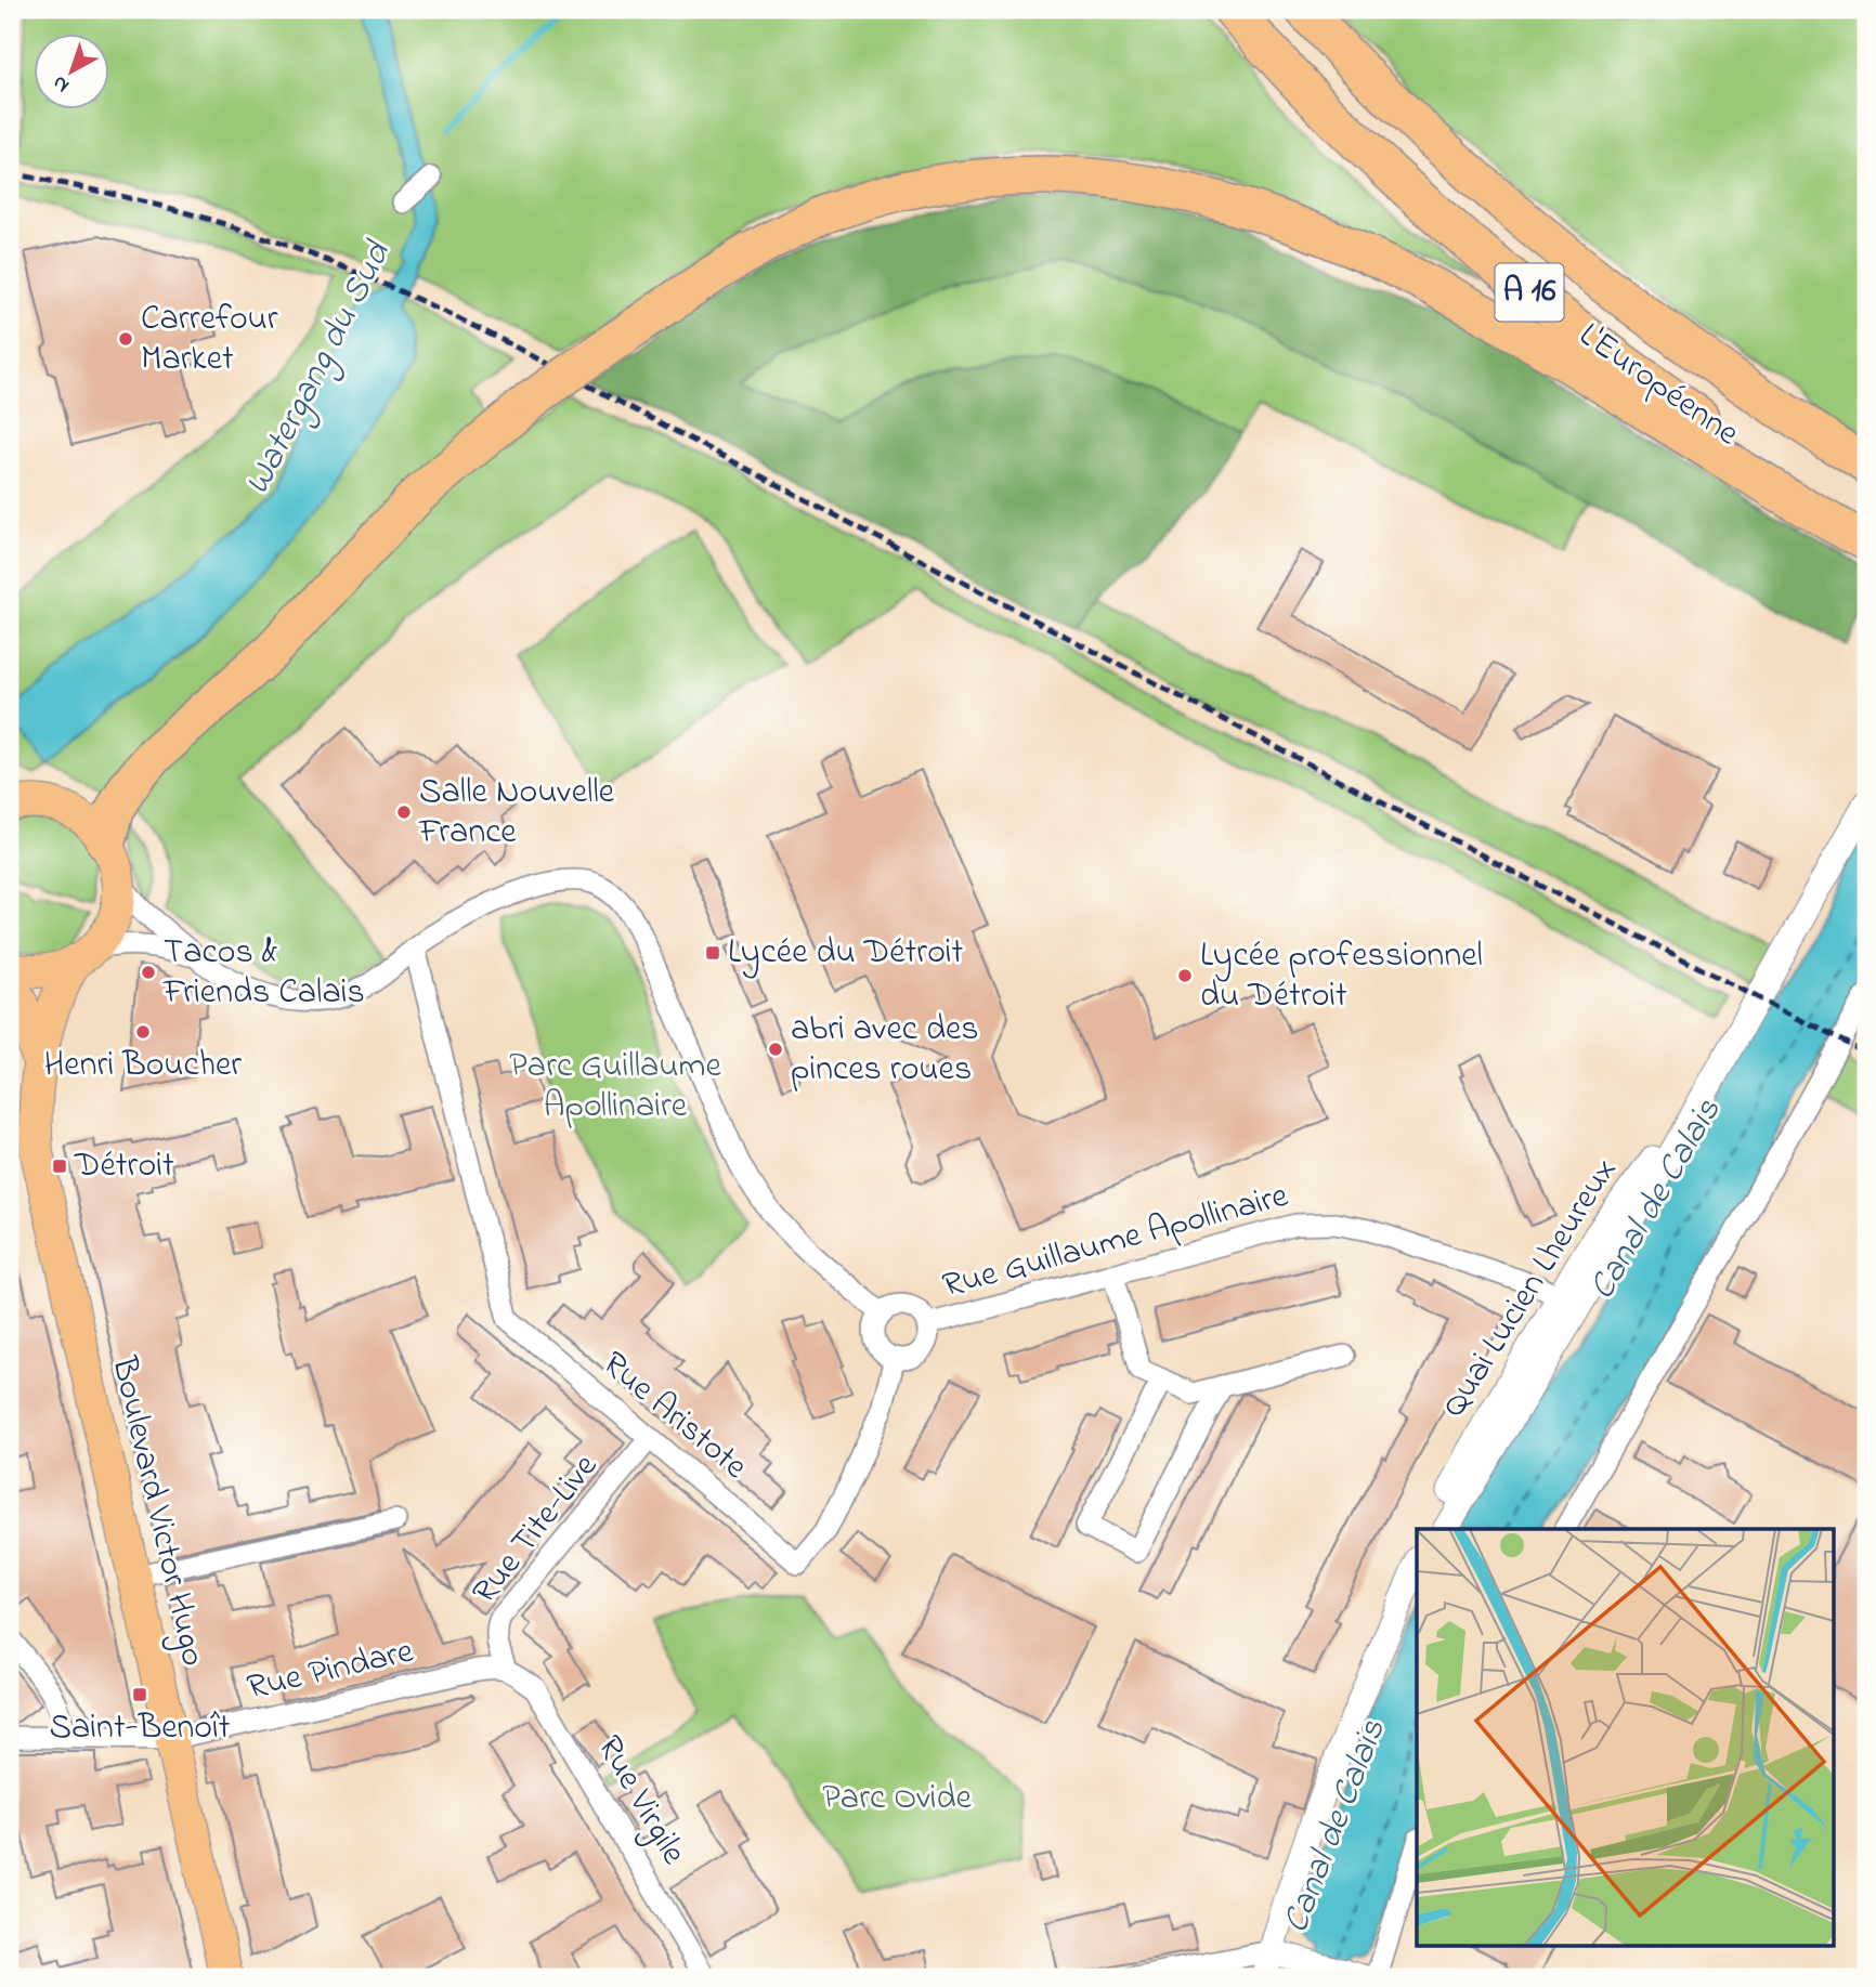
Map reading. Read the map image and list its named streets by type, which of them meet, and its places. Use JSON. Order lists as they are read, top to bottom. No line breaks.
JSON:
{"streets":{"highway":["A 16","L'Européenne"],"main road":["Boulevard Victor Hugo"],"street":["Rue Guillaume Apollinaire","Quai Lucien Lheureux","Rue Aristote","Rue Tite-Live","Rue Pindare","Rue Virgile"]},"crossings":[["Rue Guillaume Apollinaire","Quai Lucien Lheureux"],["Rue Guillaume Apollinaire","Rue Aristote"],["Rue Aristote","Rue Tite-Live"],["Boulevard Victor Hugo","Rue Pindare"],["Rue Tite-Live","Rue Pindare"],["Rue Tite-Live","Rue Virgile"],["Rue Pindare","Rue Virgile"]],"water":["Watergang du Sud","Canal de Calais"],"parks":["Parc Guillaume Apollinaire","Parc Ovide"],"places":{"other":["Carrefour Market","Salle Nouvelle France","Tacos & Friends Calais","Lycée professionnel du Détroit","Henri Boucher","abri avec des pinces roues"],"transit":["Lycée du Détroit","Détroit","Saint-Benoît"]},"north":"bottom left"}
